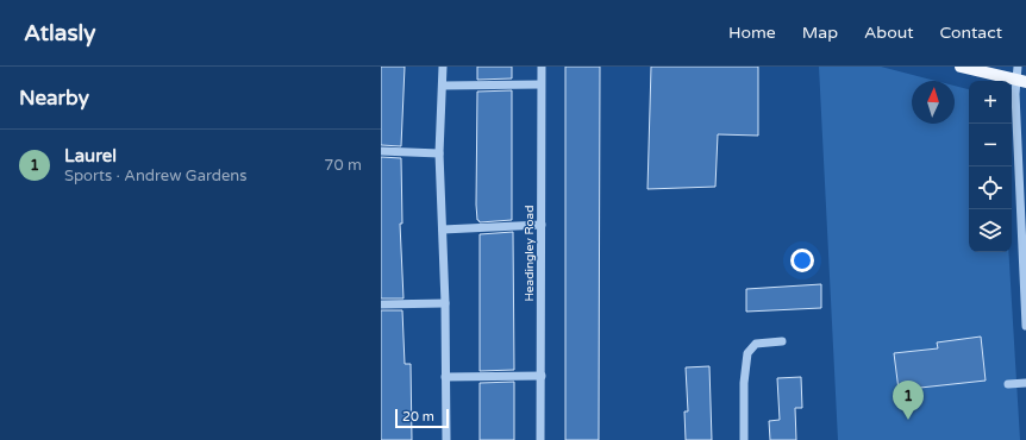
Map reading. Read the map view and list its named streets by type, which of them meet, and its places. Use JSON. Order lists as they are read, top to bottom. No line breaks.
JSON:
{"streets":{"street":["Headingley Road"]},"scale_bar":"20 m","north":"top","page":{"header":"Atlasly","nav":["Home","Map","About","Contact"],"heading":"Nearby","map_buttons":["+","−"],"list":[{"mark":"1","name":"Laurel","note":"Sports · Andrew Gardens","value":"70 m"}],"pins":"1","scale":"20 m"}}
